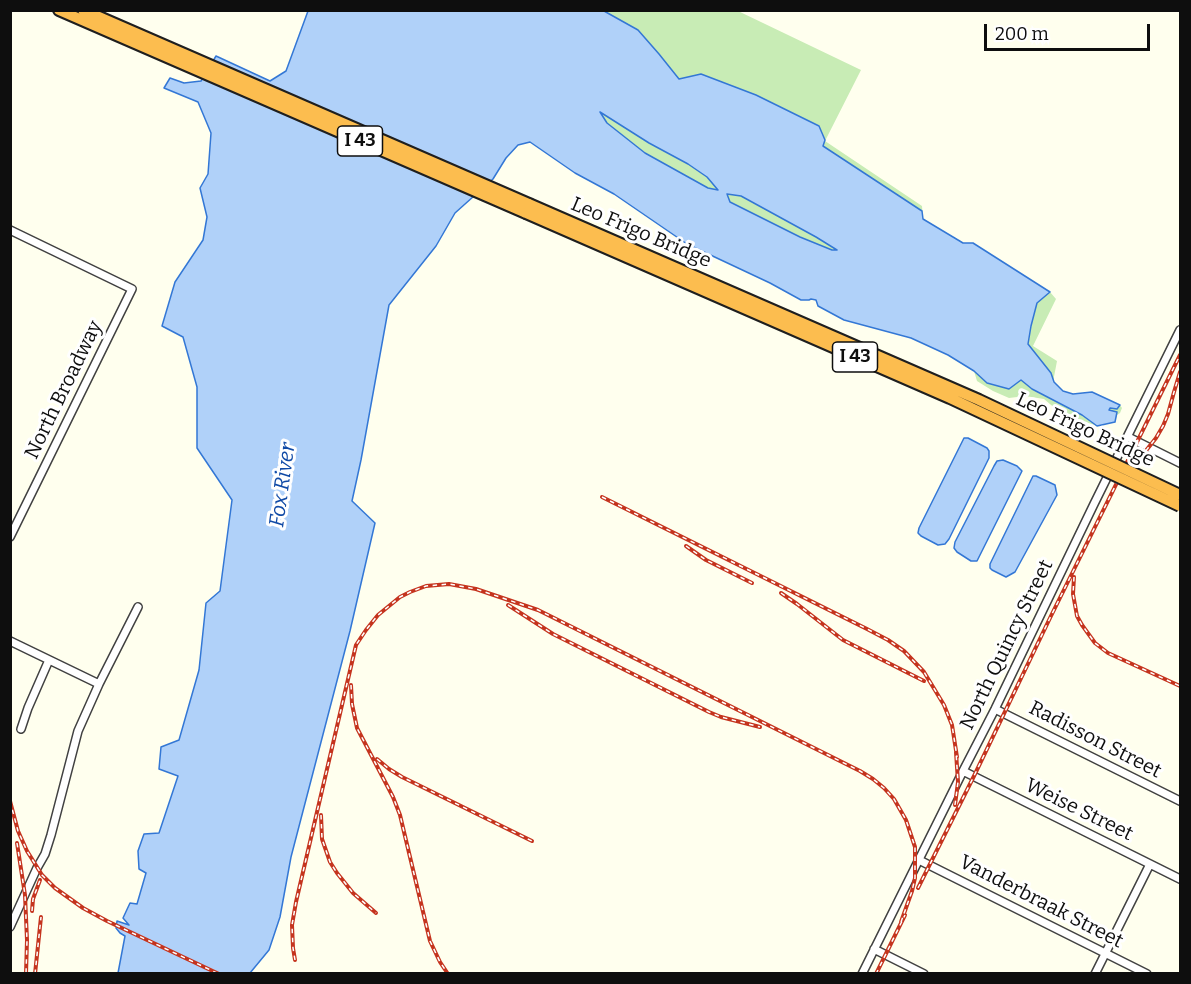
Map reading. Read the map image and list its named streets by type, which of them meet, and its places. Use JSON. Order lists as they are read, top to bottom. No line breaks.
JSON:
{"streets":{"highway":["I 43","Leo Frigo Bridge"],"street":["North Broadway","North Quincy Street","Radisson Street","Weise Street","Vanderbraak Street"]},"crossings":[["North Quincy Street","Radisson Street"],["North Quincy Street","Weise Street"],["North Quincy Street","Vanderbraak Street"]],"water":["Fox River"],"scale_bar":"200 m"}
